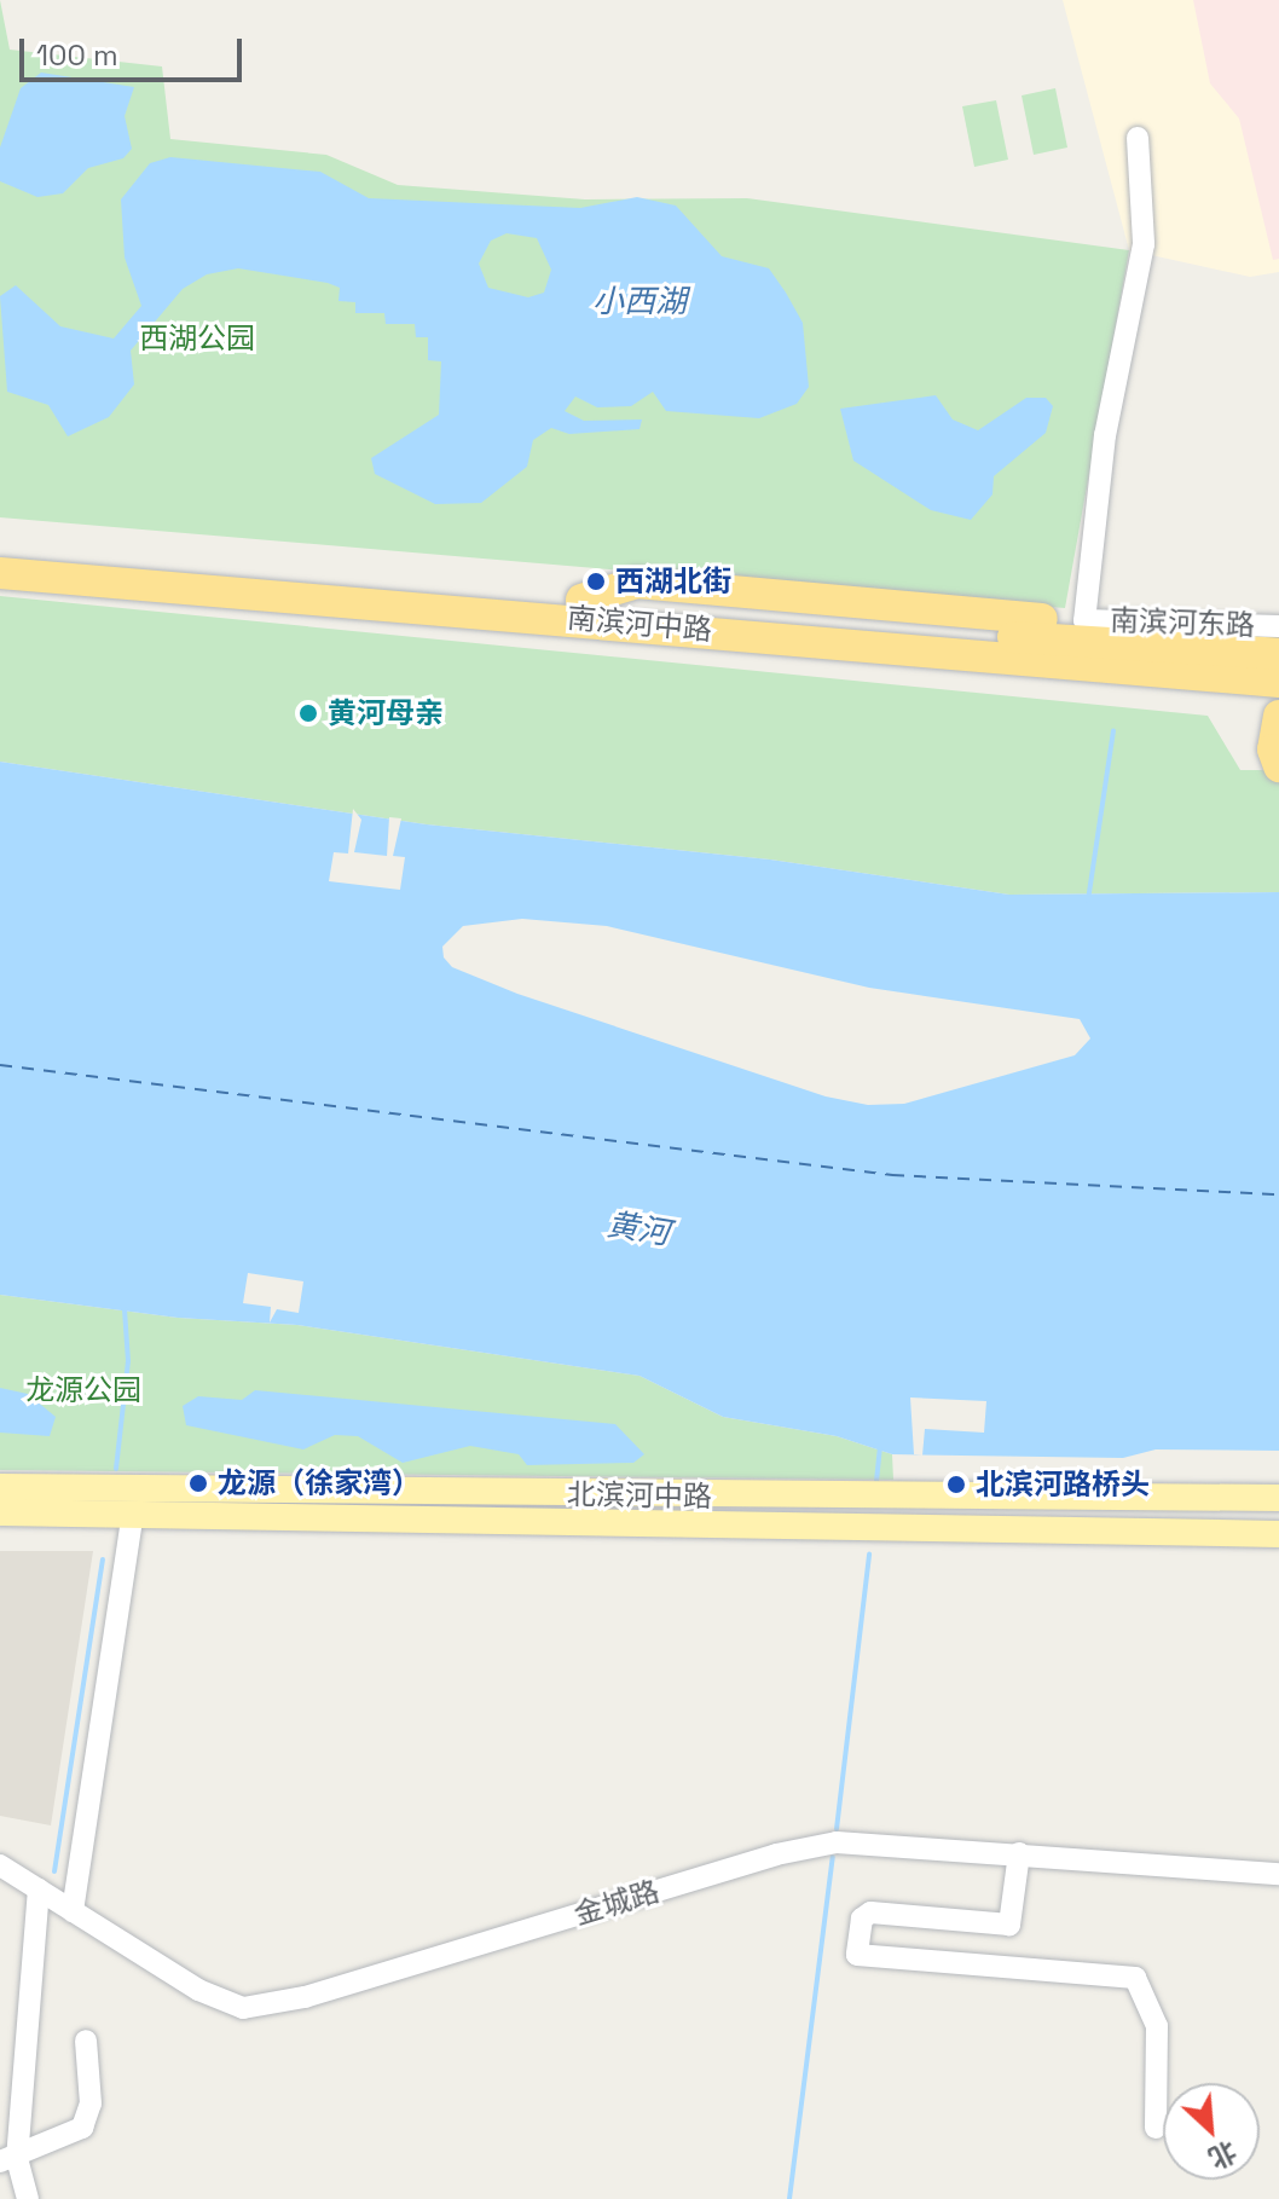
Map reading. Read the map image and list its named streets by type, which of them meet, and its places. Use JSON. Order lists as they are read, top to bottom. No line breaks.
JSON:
{"streets":{"highway":["南滨河中路"],"main road":["北滨河中路"],"street":["金城路"]},"water":["小西湖","黄河"],"parks":["西湖公园","龙源公园"],"places":["西湖北街","黄河母亲","龙源（徐家湾）","北滨河路桥头"],"scale_bar":"100 m","north":"bottom right"}
